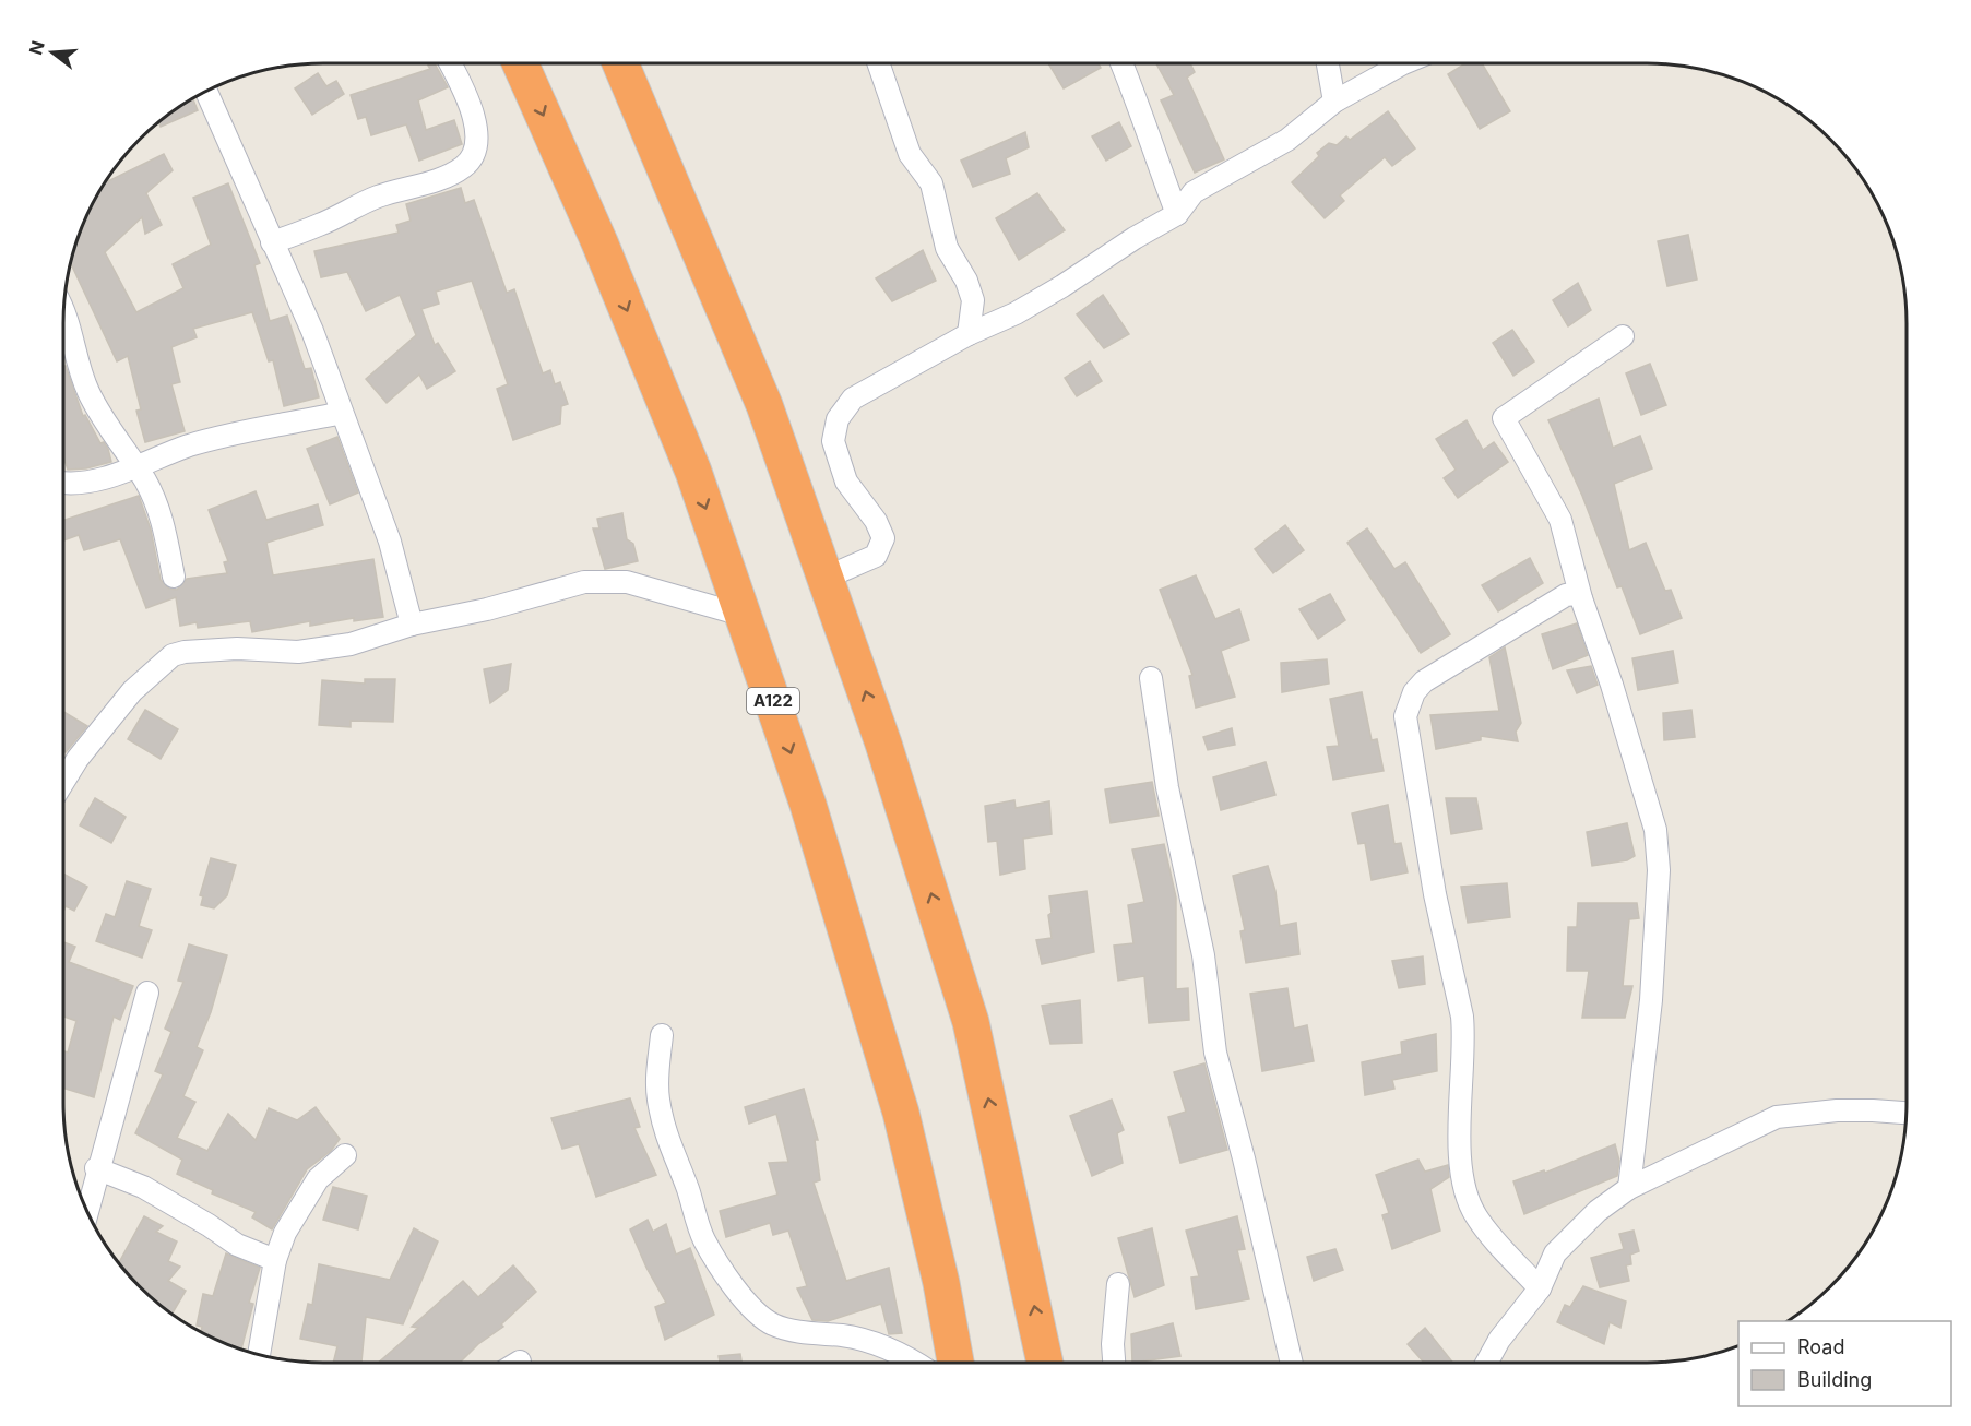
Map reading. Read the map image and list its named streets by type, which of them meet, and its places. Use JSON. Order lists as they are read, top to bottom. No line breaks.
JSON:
{"streets":{"highway":["A122"]},"legend":["Road","Building"],"north":"left"}
